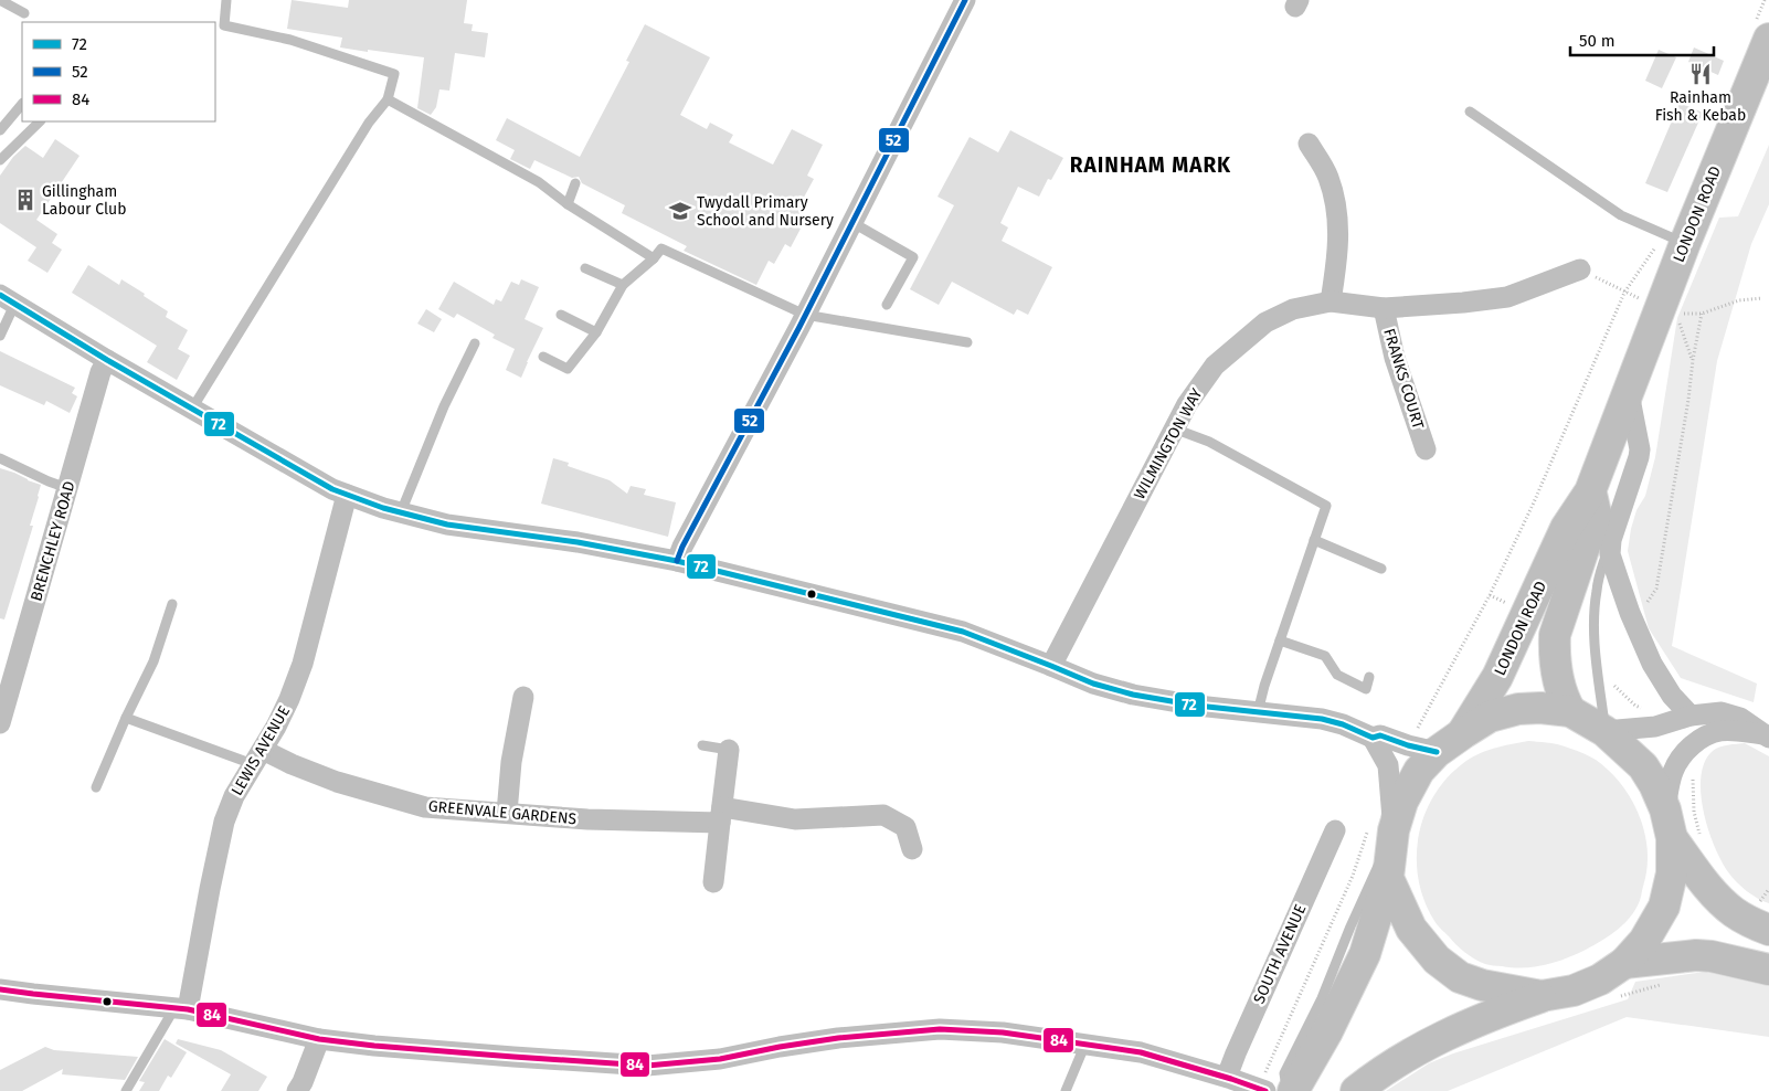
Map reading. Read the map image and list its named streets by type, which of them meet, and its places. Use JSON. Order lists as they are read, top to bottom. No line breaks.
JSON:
{"streets":{"main road":["LONDON ROAD"],"street":["FRANKS COURT","WILMINGTON WAY","BRENCHLEY ROAD","LEWIS AVENUE","GREENVALE GARDENS","SOUTH AVENUE"]},"crossings":[["FRANKS COURT","WILMINGTON WAY"],["LEWIS AVENUE","GREENVALE GARDENS"]],"districts":["RAINHAM MARK"],"places":{"restaurant":["Rainham Fish & Kebab"],"building":["Gillingham Labour Club"],"school or university":["Twydall Primary School and Nursery"]},"lines":["transit line 52","transit line 72","transit line 84"],"legend":["72","52","84"],"scale_bar":"50 m"}
